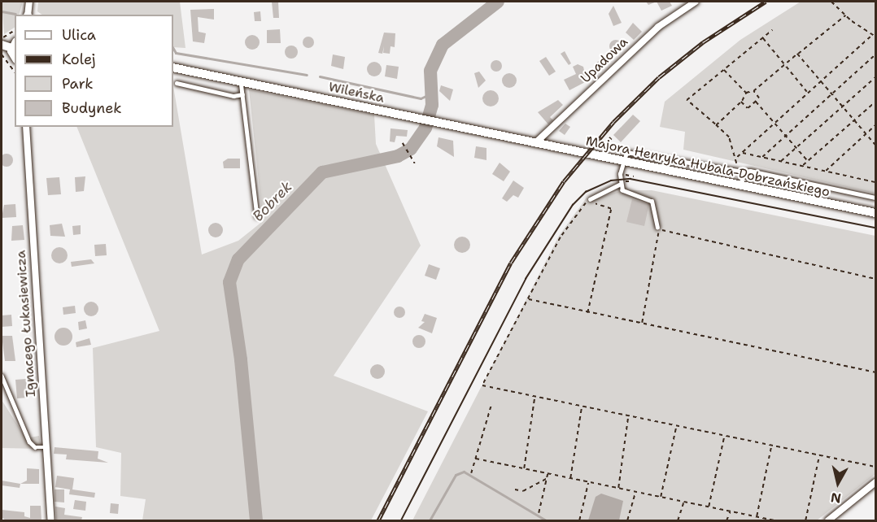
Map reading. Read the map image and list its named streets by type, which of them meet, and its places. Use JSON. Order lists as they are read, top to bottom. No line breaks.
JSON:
{"streets":{"street":["Upadowa","Wileńska","Majora Henryka Hubala-Dobrzańskiego","Ignacego Łukasiewicza"]},"crossings":[["Upadowa","Wileńska"],["Upadowa","Majora Henryka Hubala-Dobrzańskiego"],["Wileńska","Majora Henryka Hubala-Dobrzańskiego"]],"water":["Bobrek"],"legend":["Ulica","Kolej","Park","Budynek"],"north":"bottom"}
